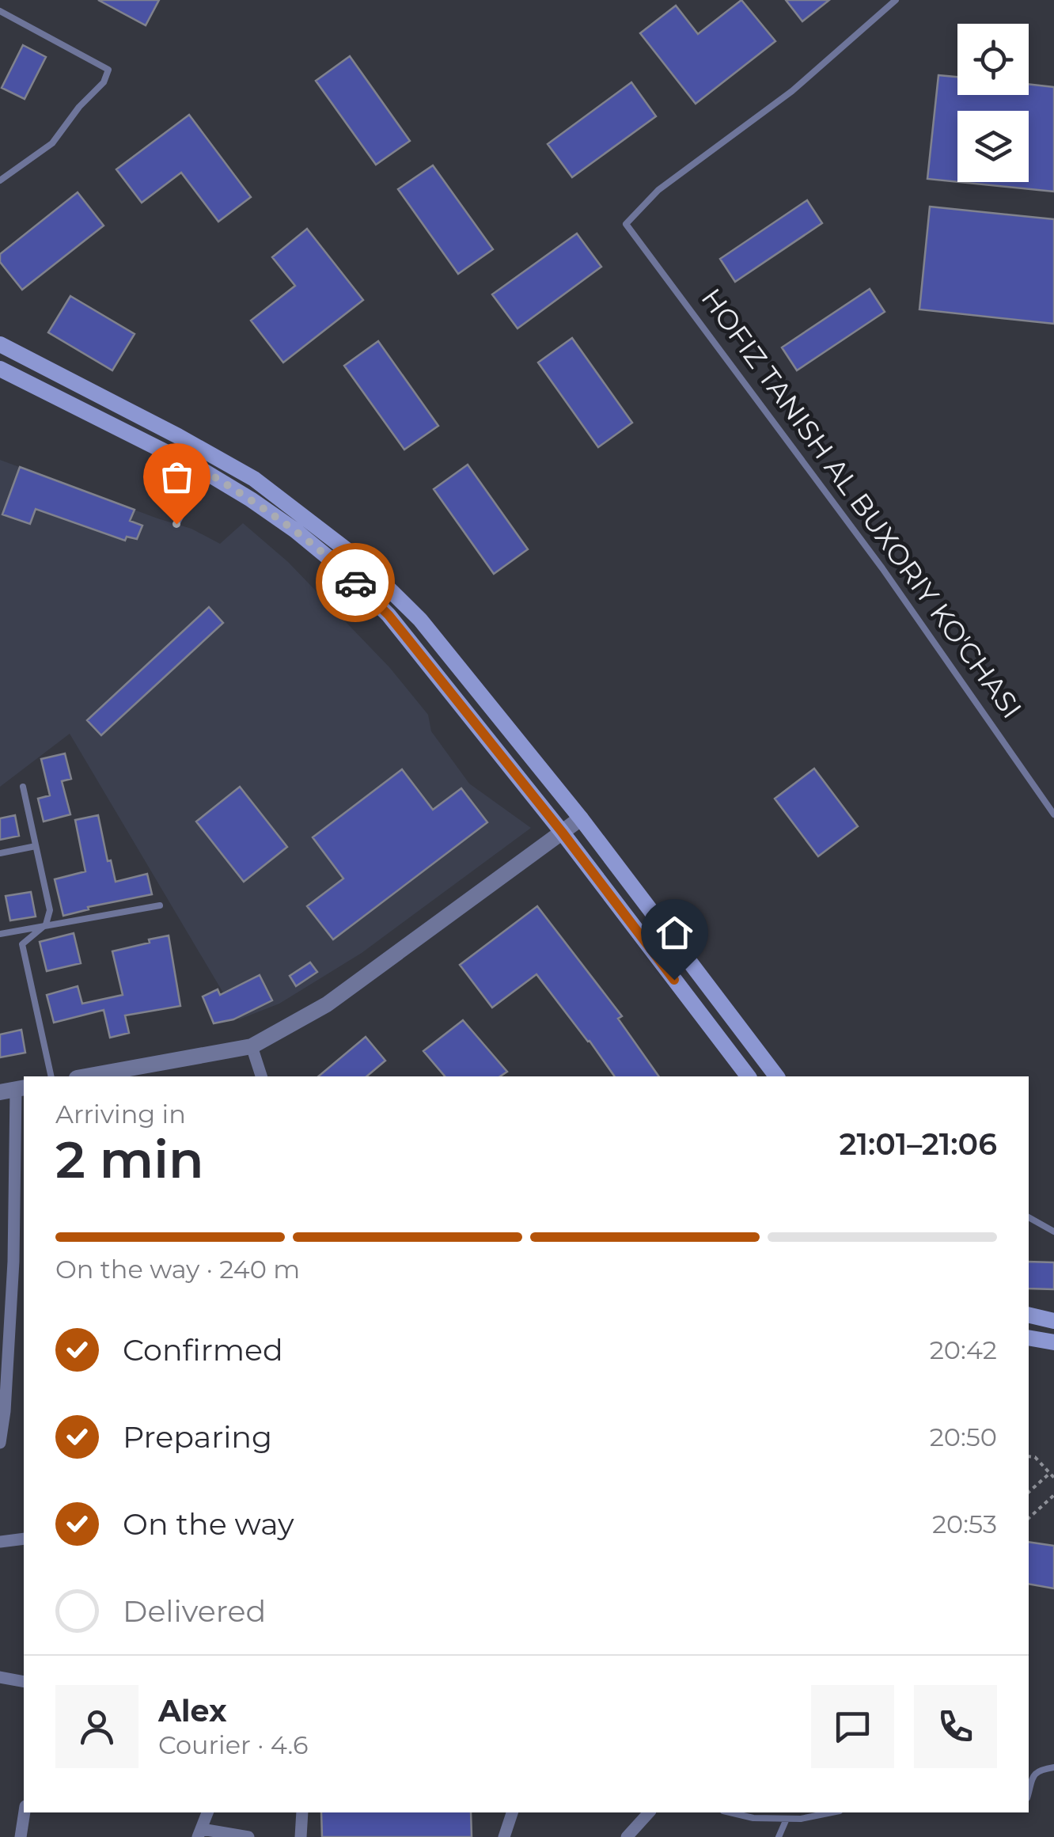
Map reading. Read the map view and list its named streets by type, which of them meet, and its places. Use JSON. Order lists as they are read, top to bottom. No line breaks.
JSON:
{"streets":{"lane":["HOFIZ TANISH AL BUXORIY KO'CHASI"]},"page":{"heading":["2 min","Arriving in","21:01–21:06"],"panel":["Alex","Courier · 4.6"],"bar":"On the way · 240 m","list":[["Confirmed","20:42"],["Preparing","20:50"],["On the way","20:53"],"Delivered"]}}
